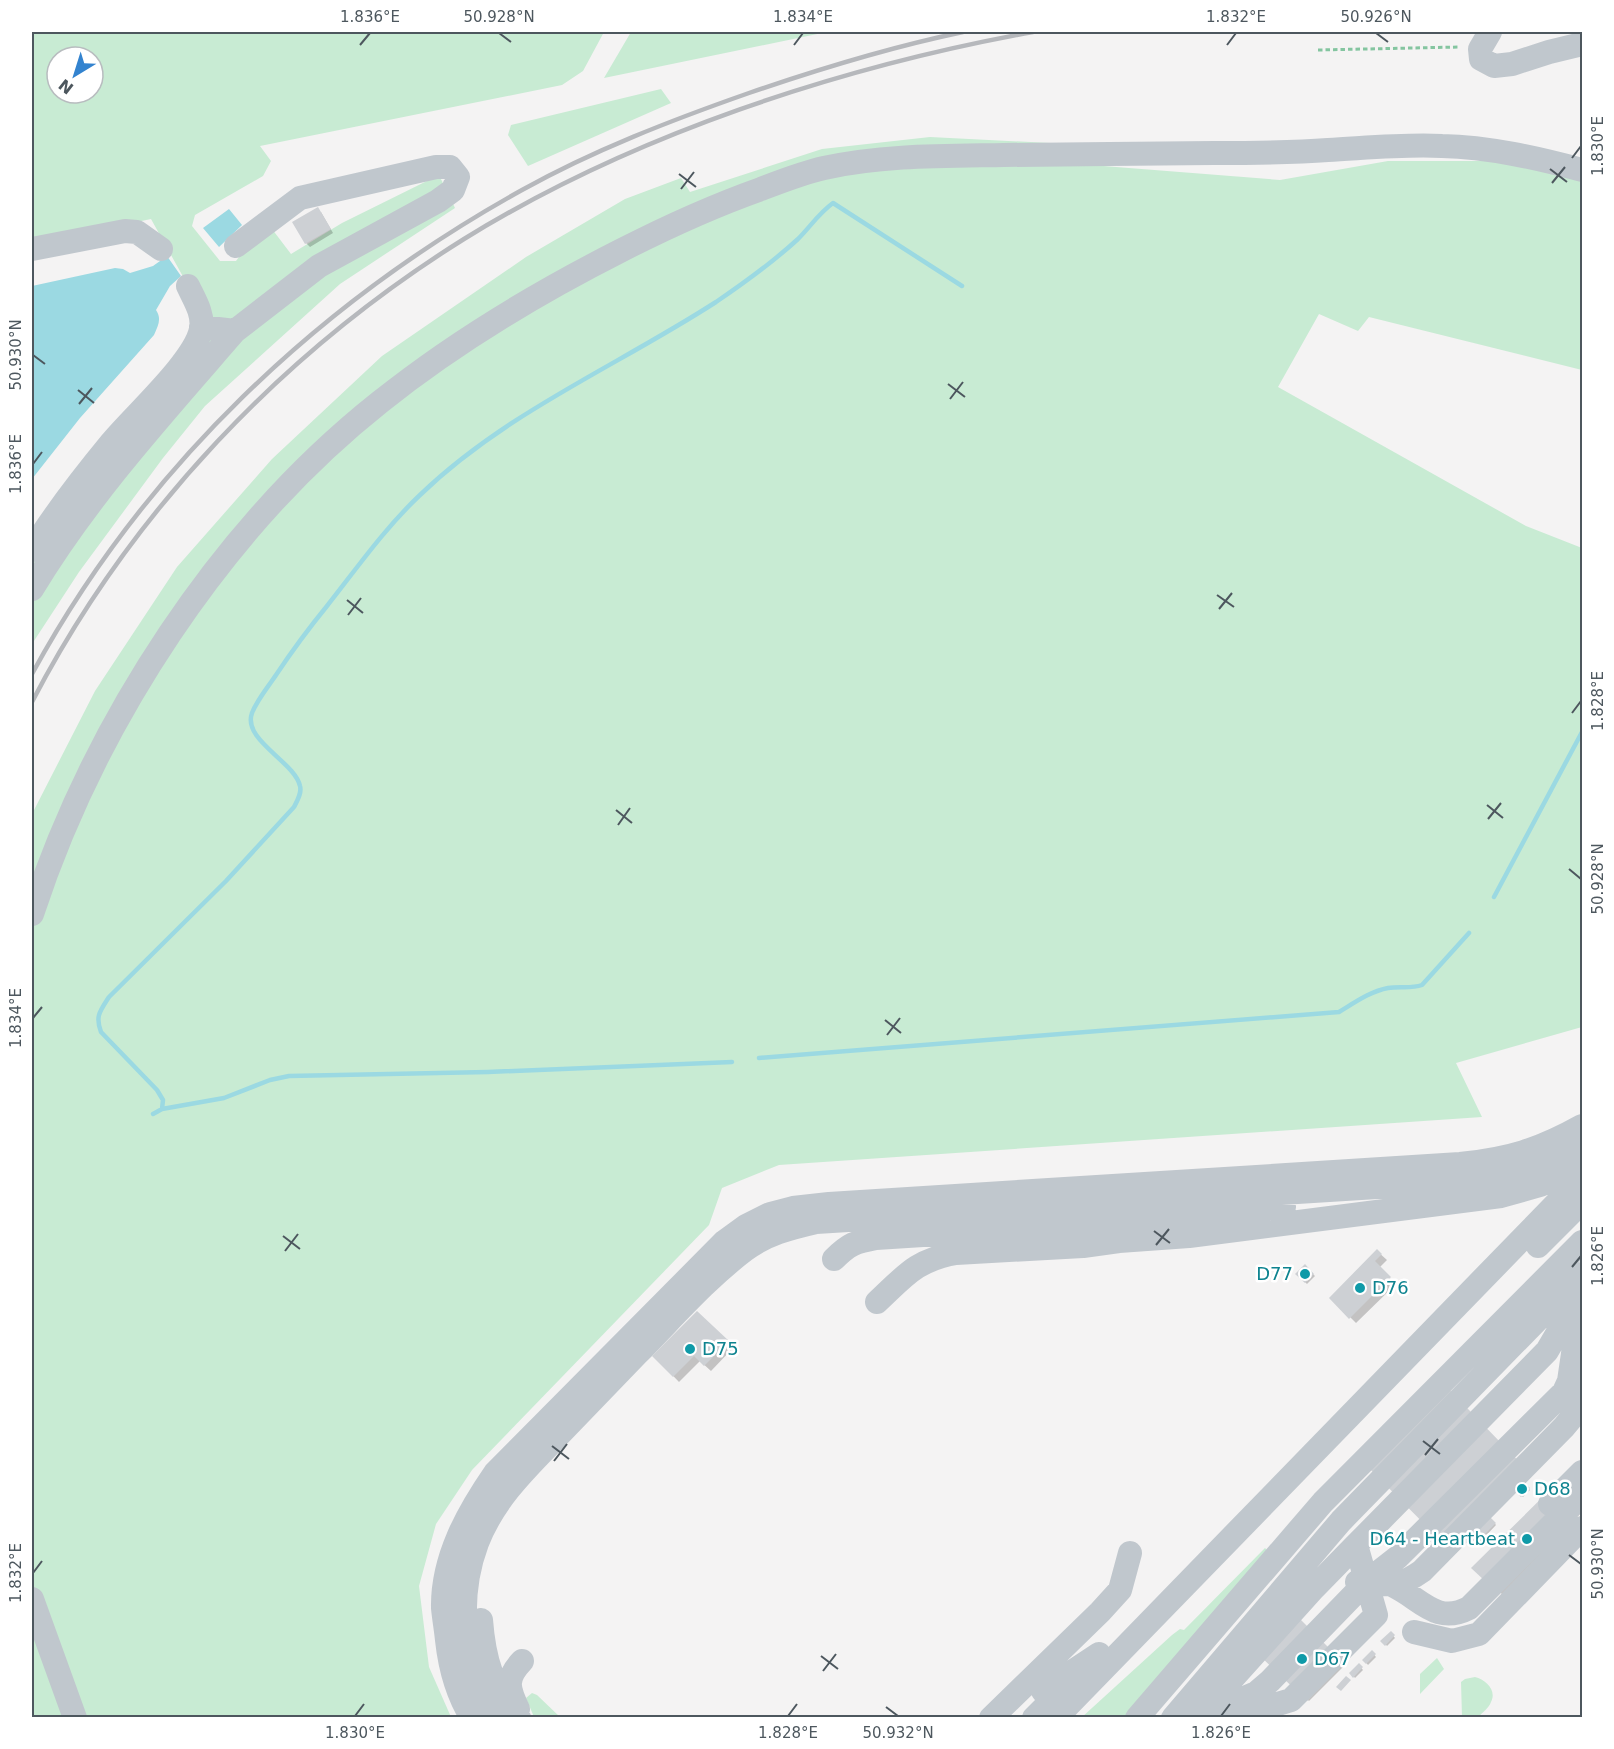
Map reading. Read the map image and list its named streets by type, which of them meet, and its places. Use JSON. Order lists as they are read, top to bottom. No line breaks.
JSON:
{"places":["D77","D76","D75","D68","D64 - Heartbeat","D67"],"north":"bottom left","coordinates":["1.836°E","50.928°N","1.834°E","1.832°E","50.926°N","1.830°E","50.930°N","1.828°E","1.826°E","50.932°N"]}
